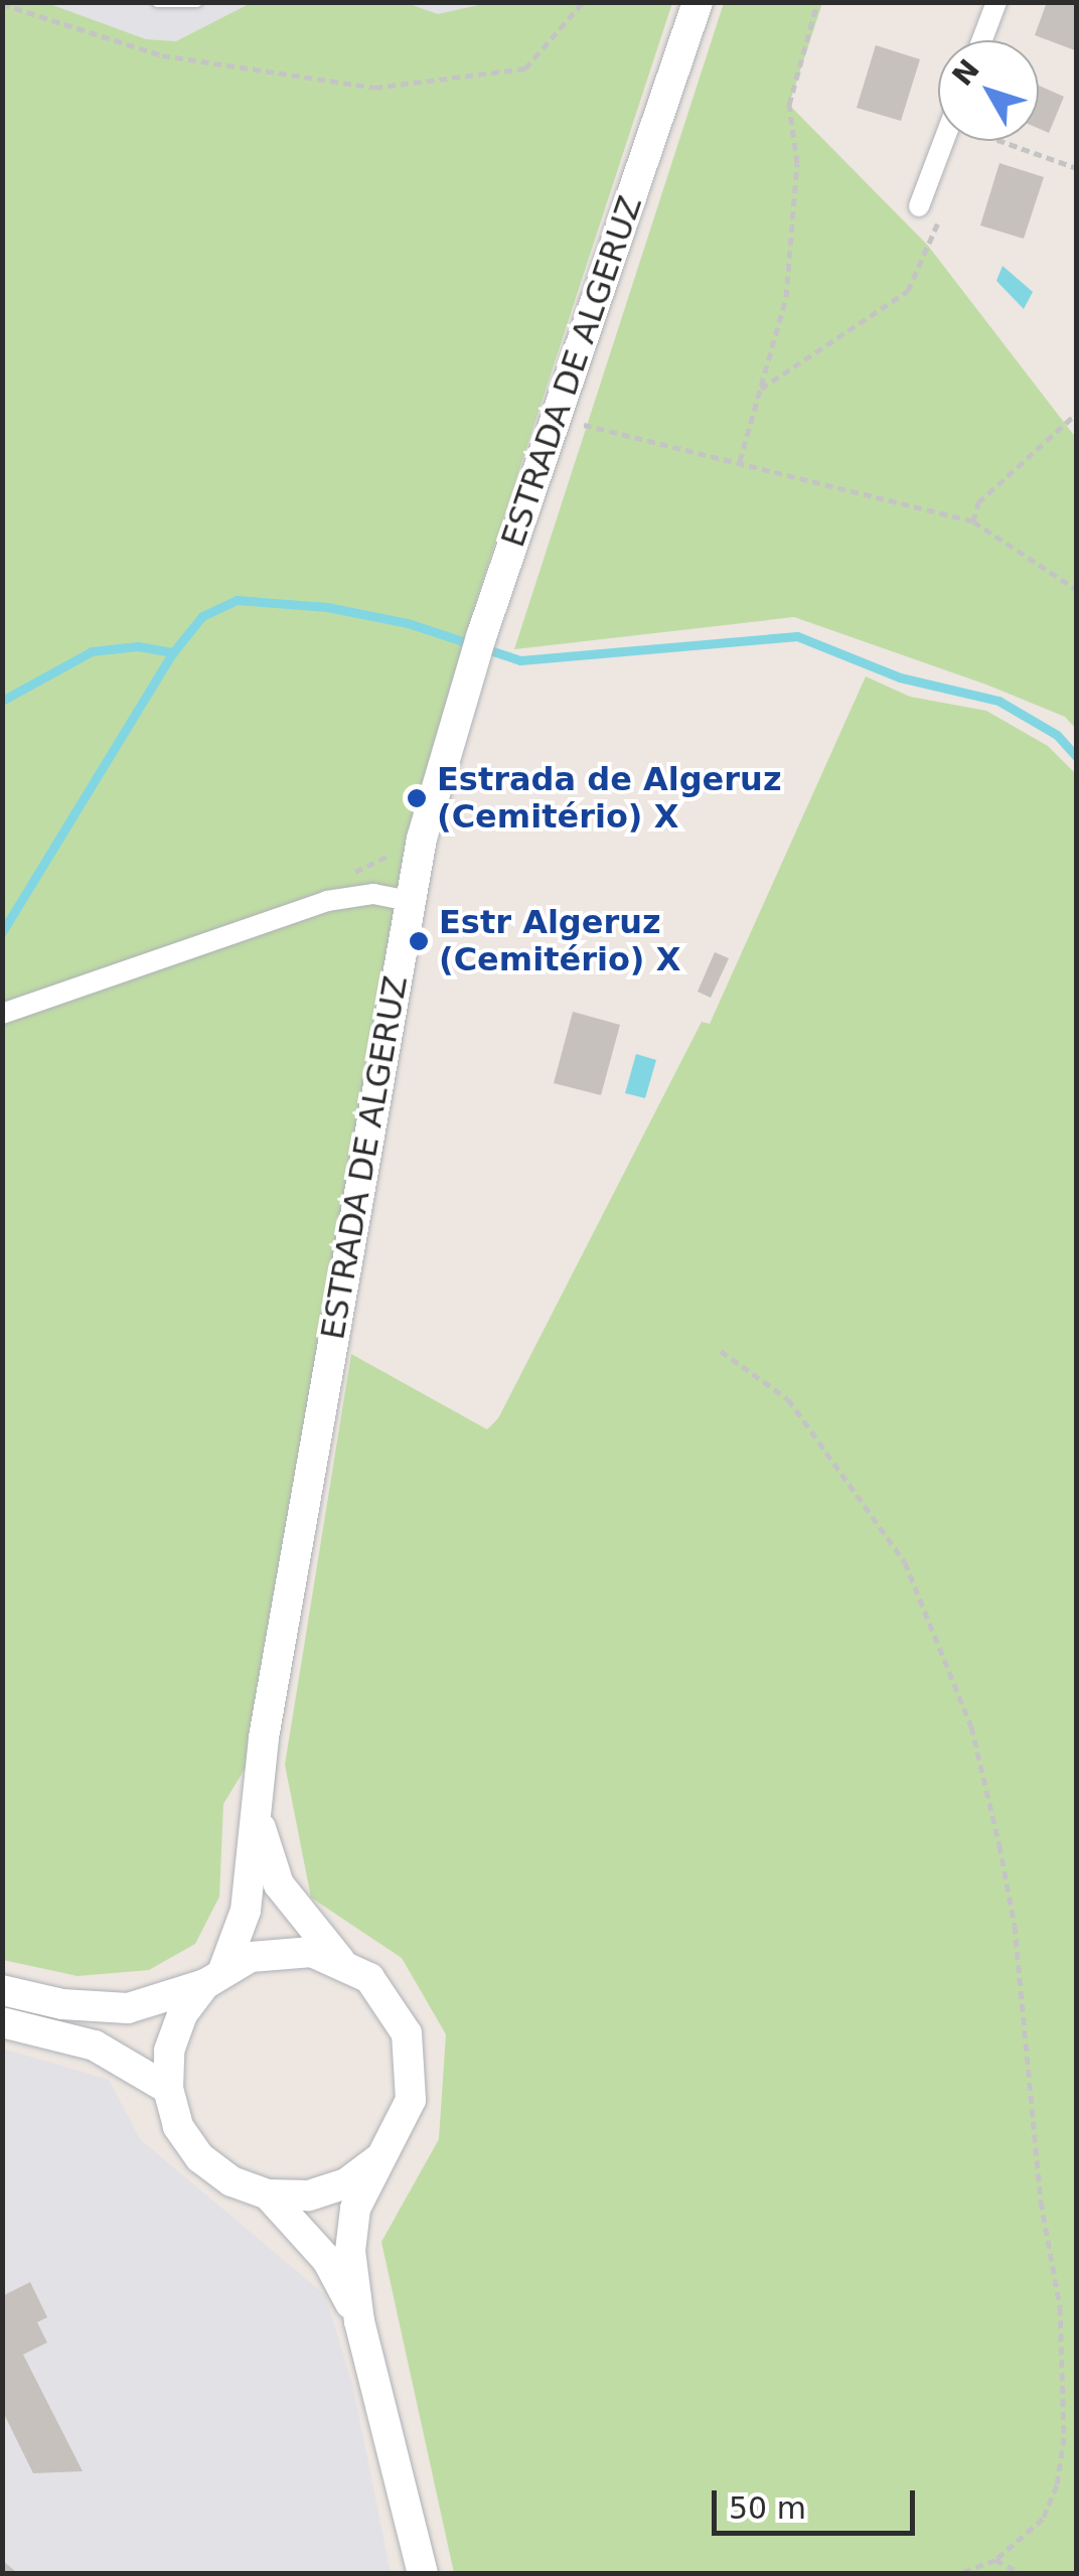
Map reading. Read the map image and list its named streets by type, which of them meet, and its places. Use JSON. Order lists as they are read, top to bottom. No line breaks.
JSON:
{"streets":{"main road":["ESTRADA DE ALGERUZ"]},"places":["Estrada de Algeruz (Cemitério) X","Estr Algeruz (Cemitério) X"],"scale_bar":"50 m","north":"top left"}
